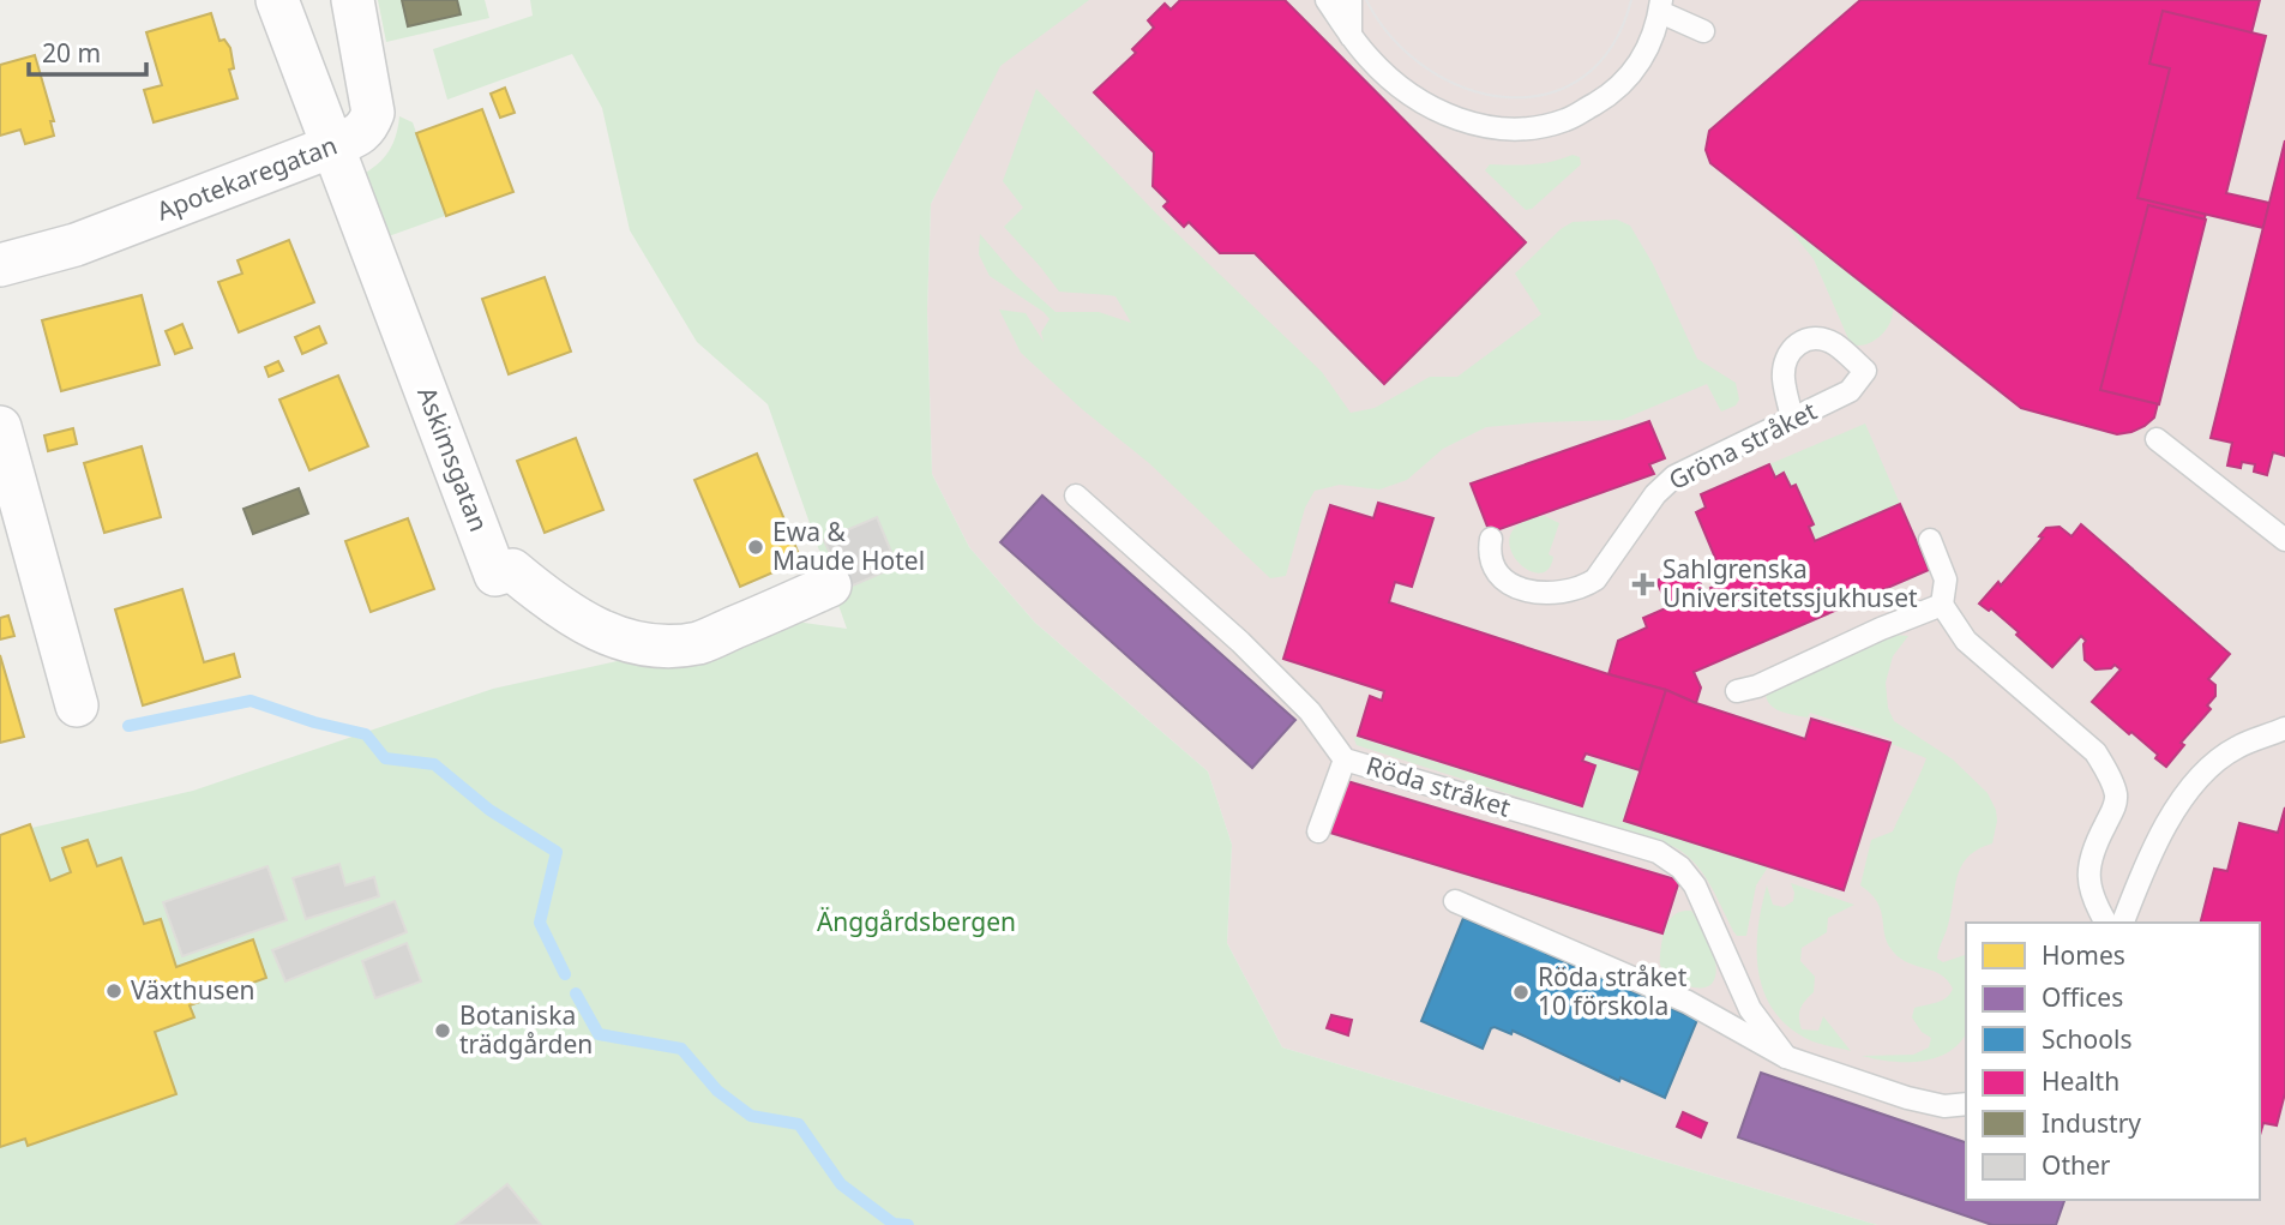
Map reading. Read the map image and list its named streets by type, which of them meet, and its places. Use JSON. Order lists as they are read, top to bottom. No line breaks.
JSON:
{"streets":{"street":["Apotekaregatan","Askimsgatan"],"lane":["Gröna stråket","Röda stråket"]},"crossings":[["Apotekaregatan","Askimsgatan"]],"parks":["Änggårdsbergen"],"places":{"other":["Ewa & Maude Hotel","Växthusen","Röda stråket 10 förskola","Botaniska trädgården"],"health":["Sahlgrenska Universitetssjukhuset"]},"legend":["Homes","Offices","Schools","Health","Industry","Other"],"scale_bar":"20 m"}
